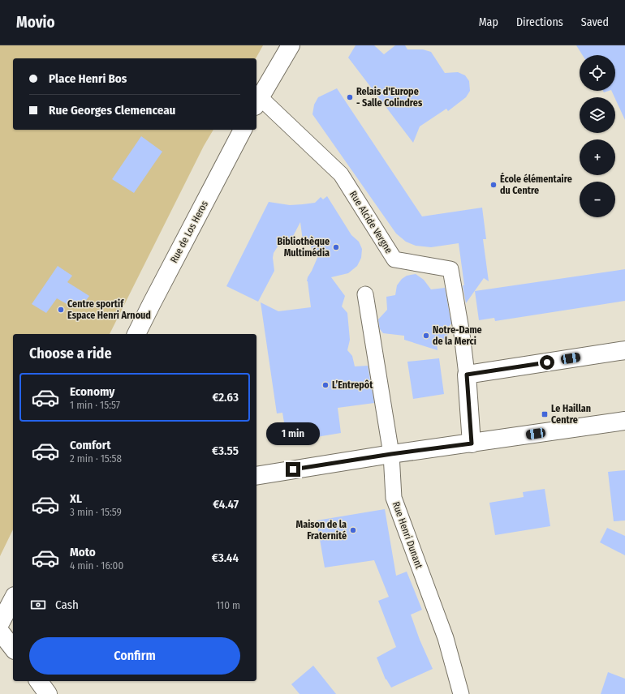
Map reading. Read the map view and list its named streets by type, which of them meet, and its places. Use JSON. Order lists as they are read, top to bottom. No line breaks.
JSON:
{"streets":{"street":["Rue Alcide Vergne","Rue de Los Heros","Rue Henri Dunant"]},"places":{"other":["Relais d'Europe - Salle Colindres","École élémentaire du Centre","Bibliothèque Multimédia","Centre sportif Espace Henri Arnoud","Notre-Dame de la Merci","L’Entrepôt","Maison de la Fraternité"],"transit":["Le Haillan Centre"]},"page":{"header":"Movio","nav":["Map","Directions","Saved"],"map_buttons":["+","−"],"banner":["Place Henri Bos","Rue Georges Clemenceau"],"heading":"Choose a ride","list":[{"name":"Economy","note":"1 min · 15:57","value":"€2.63"},{"name":"Comfort","note":"2 min · 15:58","value":"€3.55"},{"name":"XL","note":"3 min · 15:59","value":"€4.47"},{"name":"Moto","note":"4 min · 16:00","value":"€3.44"}],"bubble":"1 min","pay":["Cash","110 m"],"buttons":"Confirm"}}
